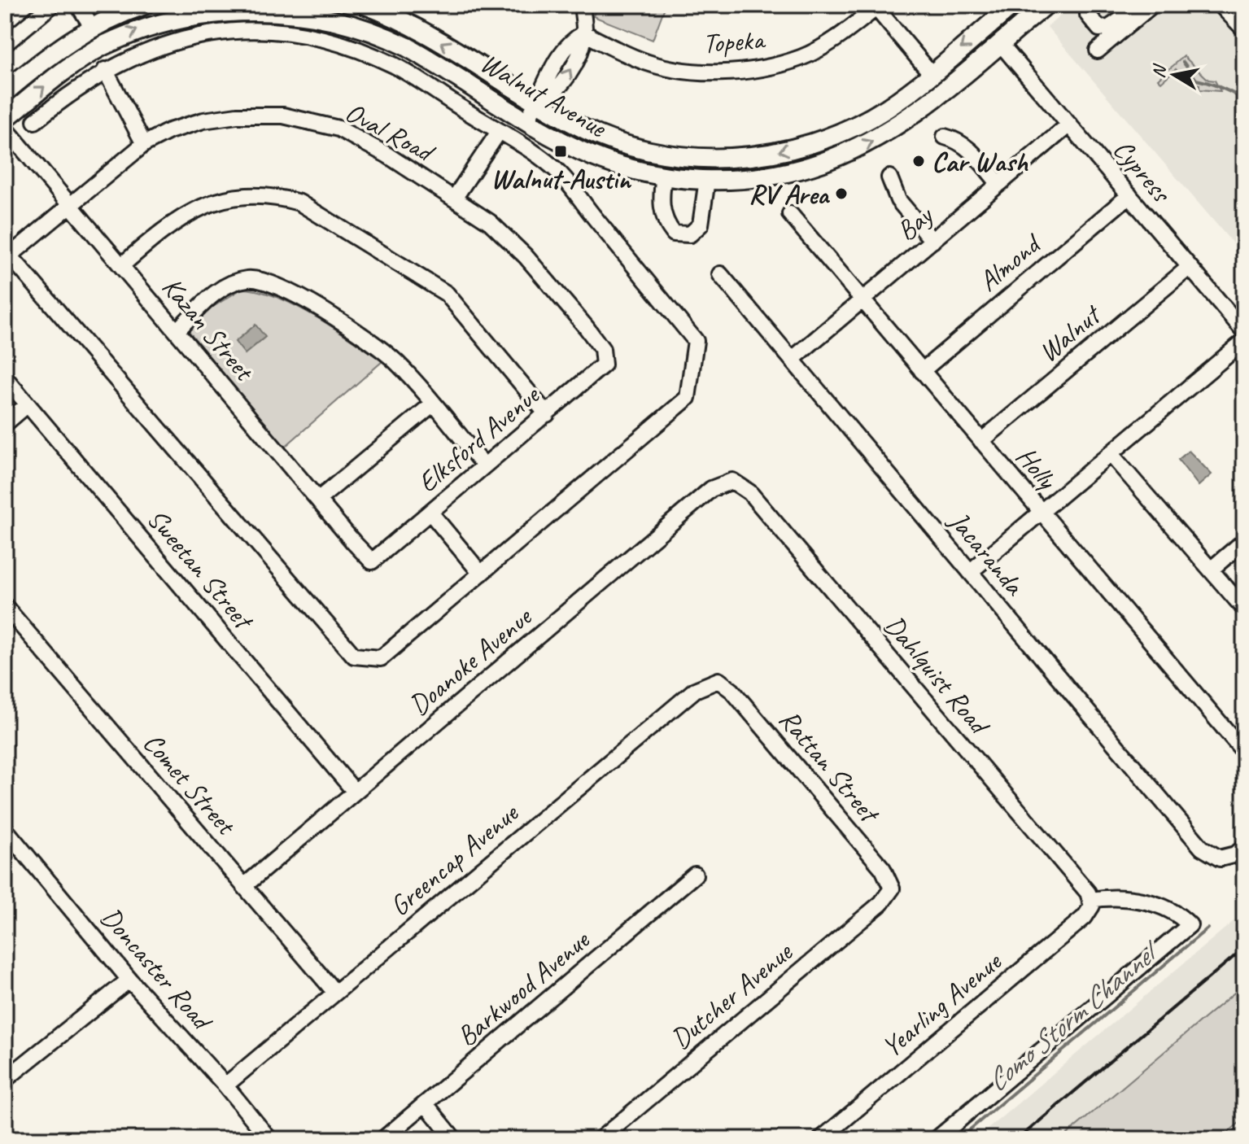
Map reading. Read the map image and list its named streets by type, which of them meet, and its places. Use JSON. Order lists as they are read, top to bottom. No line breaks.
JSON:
{"streets":{"main road":["Walnut Avenue"],"street":["Topeka","Oval Road","Cypress","Bay","Almond","Kazan Street","Walnut","Elksford Avenue","Holly","Jacaranda","Sweetan Street","Doanoke Avenue","Dahlquist Road","Rattan Street","Comet Street","Greencap Avenue","Doncaster Road","Barkwood Avenue","Dutcher Avenue","Yearling Avenue"]},"crossings":[["Topeka","Walnut Avenue"],["Walnut Avenue","Cypress"],["Oval Road","Kazan Street"],["Oval Road","Elksford Avenue"],["Cypress","Bay"],["Cypress","Almond"],["Cypress","Walnut"],["Bay","Holly"],["Bay","Jacaranda"],["Almond","Holly"],["Kazan Street","Elksford Avenue"],["Walnut","Holly"],["Sweetan Street","Doanoke Avenue"],["Doanoke Avenue","Dahlquist Road"],["Doanoke Avenue","Comet Street"],["Dahlquist Road","Yearling Avenue"],["Rattan Street","Greencap Avenue"],["Rattan Street","Dutcher Avenue"],["Comet Street","Greencap Avenue"],["Greencap Avenue","Doncaster Road"]],"water":["Como Storm Channel"],"places":{"transit":["Walnut-Austin"],"other":["Car Wash","RV Area"]},"north":"left"}
